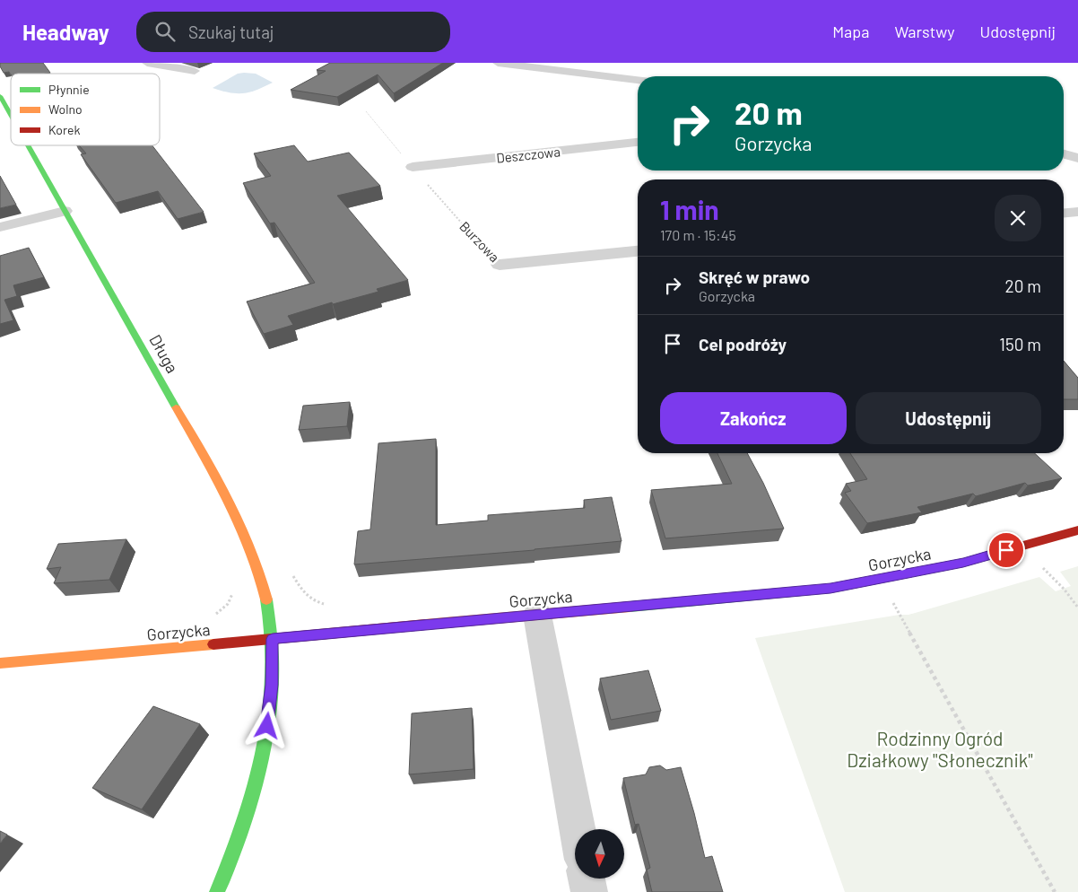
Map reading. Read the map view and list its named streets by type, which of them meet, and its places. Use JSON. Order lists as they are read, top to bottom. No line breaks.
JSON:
{"streets":{"street":["Deszczowa","Burzowa","Długa","Gorzycka"]},"crossings":[["Deszczowa","Burzowa"],["Długa","Gorzycka"]],"parks":["Rodzinny Ogród Działkowy \"Słonecznik\""],"legend":["Płynnie","Wolno","Korek"],"north":"bottom","page":{"header":"Headway","search":"Szukaj tutaj","nav":["Mapa","Warstwy","Udostępnij"],"turn":["20 m","Gorzycka"],"heading":["1 min","170 m · 15:45"],"list":[{"name":"Skręć w prawo","note":"Gorzycka","value":"20 m"},{"name":"Cel podróży","value":"150 m"}],"buttons":["Zakończ","Udostępnij"]}}
